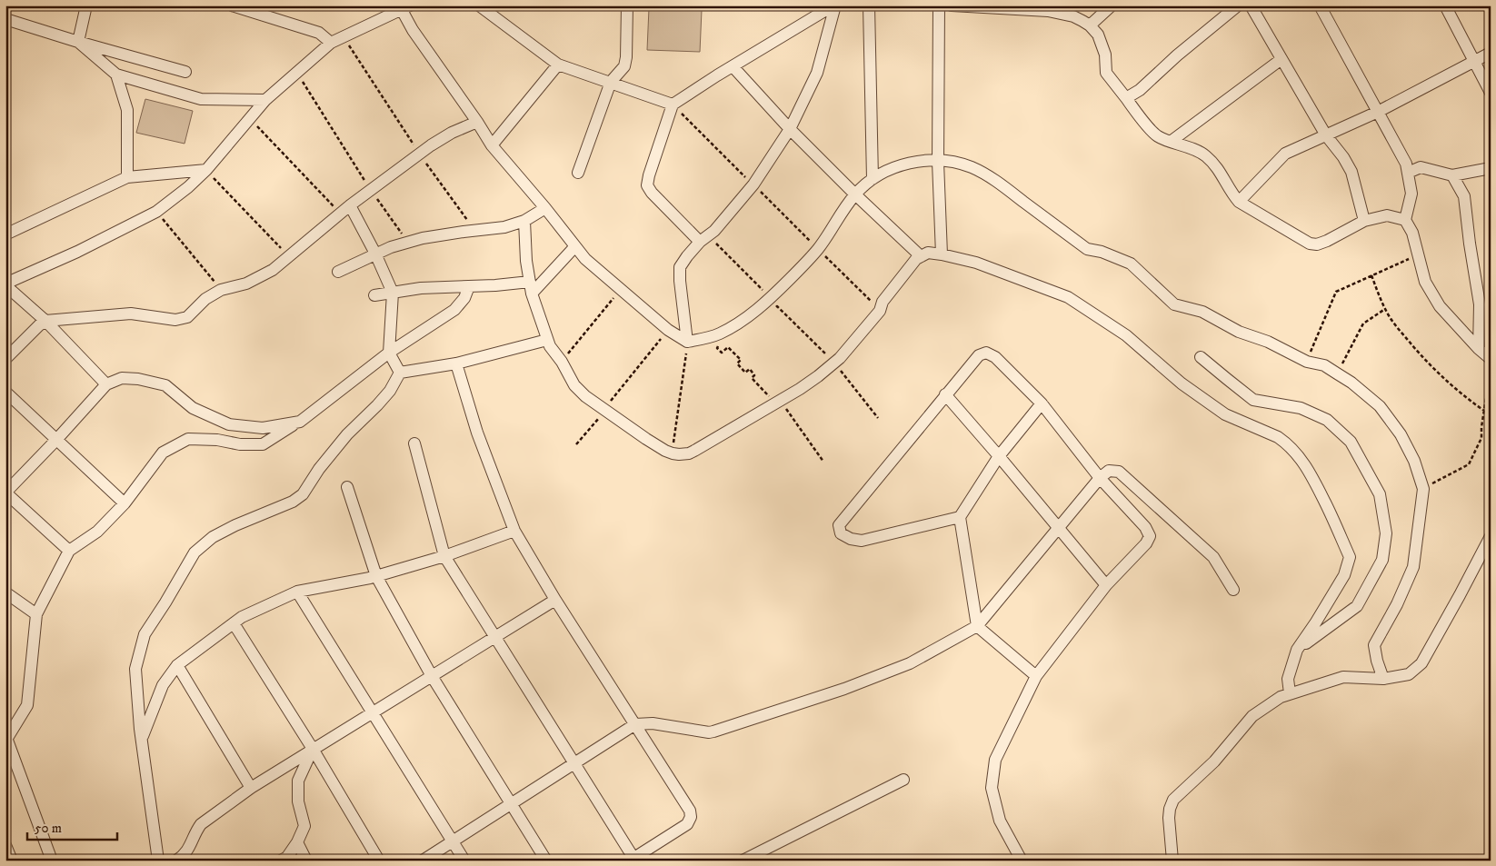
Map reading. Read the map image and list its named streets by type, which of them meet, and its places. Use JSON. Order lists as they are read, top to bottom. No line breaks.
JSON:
{"scale_bar":"50 m"}
